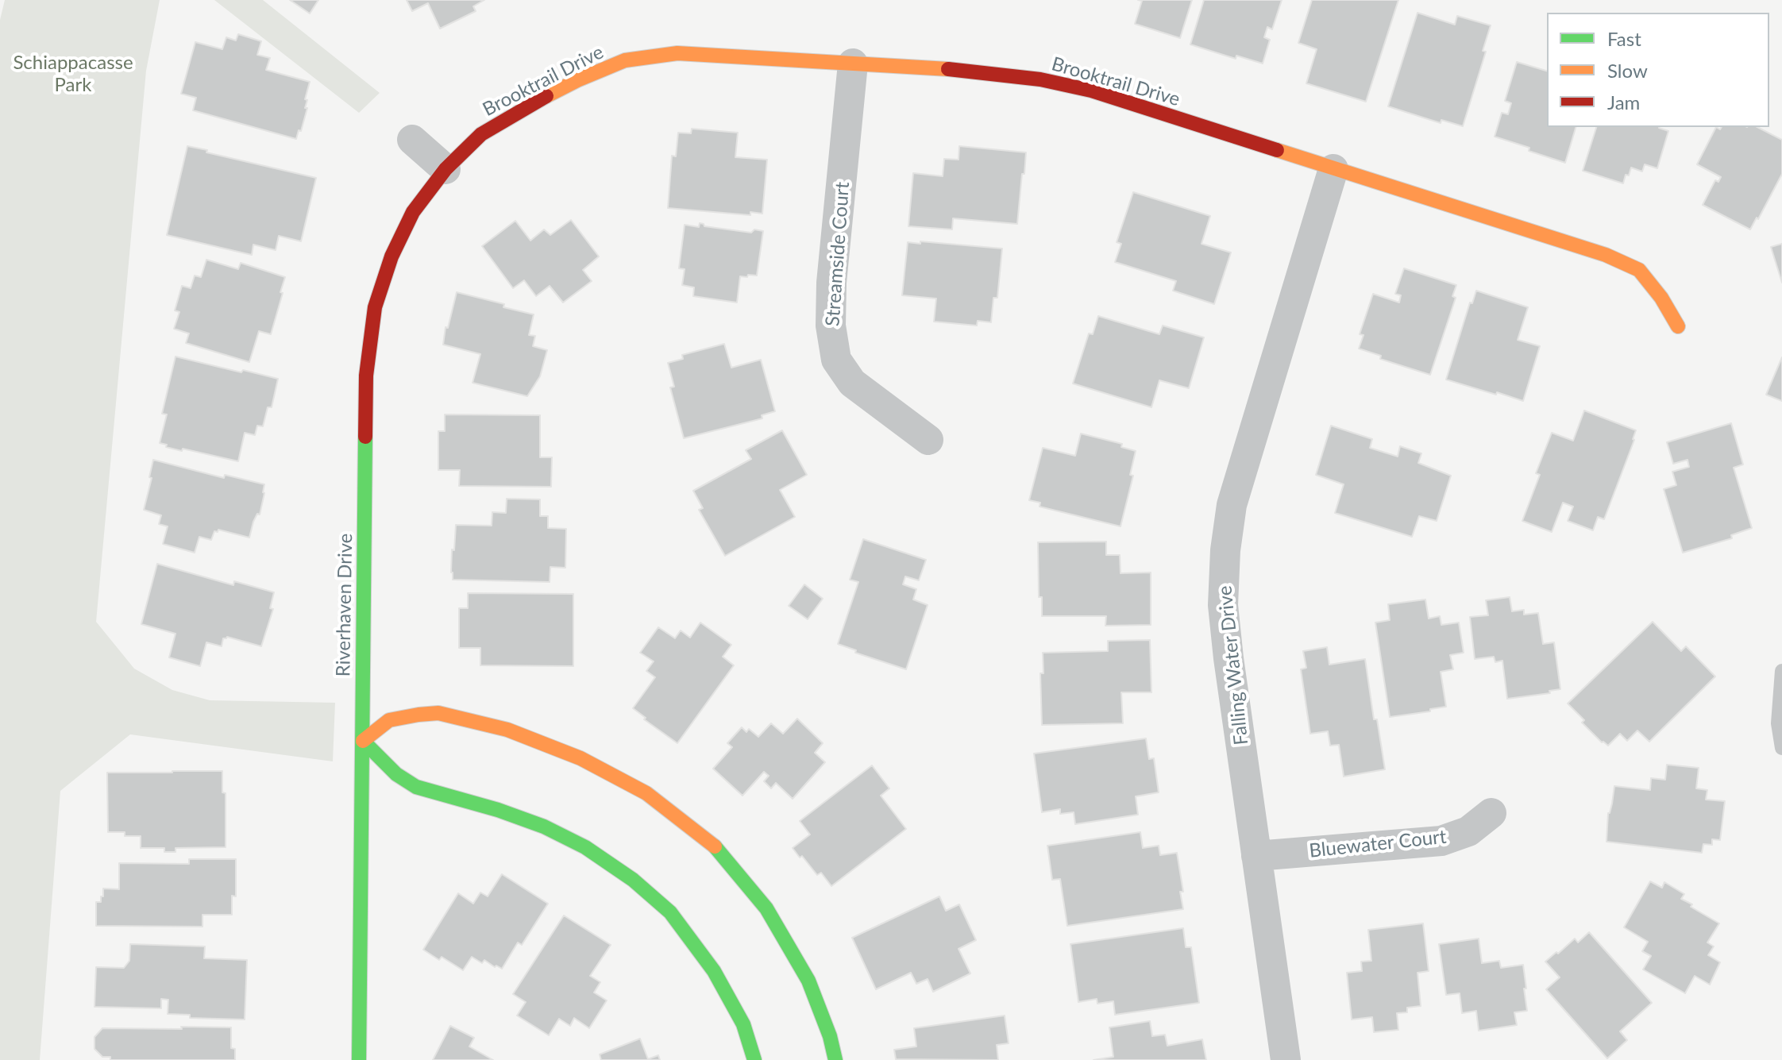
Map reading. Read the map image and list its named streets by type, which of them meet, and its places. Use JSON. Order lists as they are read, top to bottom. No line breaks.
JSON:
{"streets":{"street":["Brooktrail Drive","Streamside Court","Riverhaven Drive","Falling Water Drive","Bluewater Court"]},"crossings":[["Brooktrail Drive","Streamside Court"],["Brooktrail Drive","Riverhaven Drive"],["Brooktrail Drive","Falling Water Drive"],["Falling Water Drive","Bluewater Court"]],"parks":["Schiappacasse Park"],"legend":["Fast","Slow","Jam"]}
